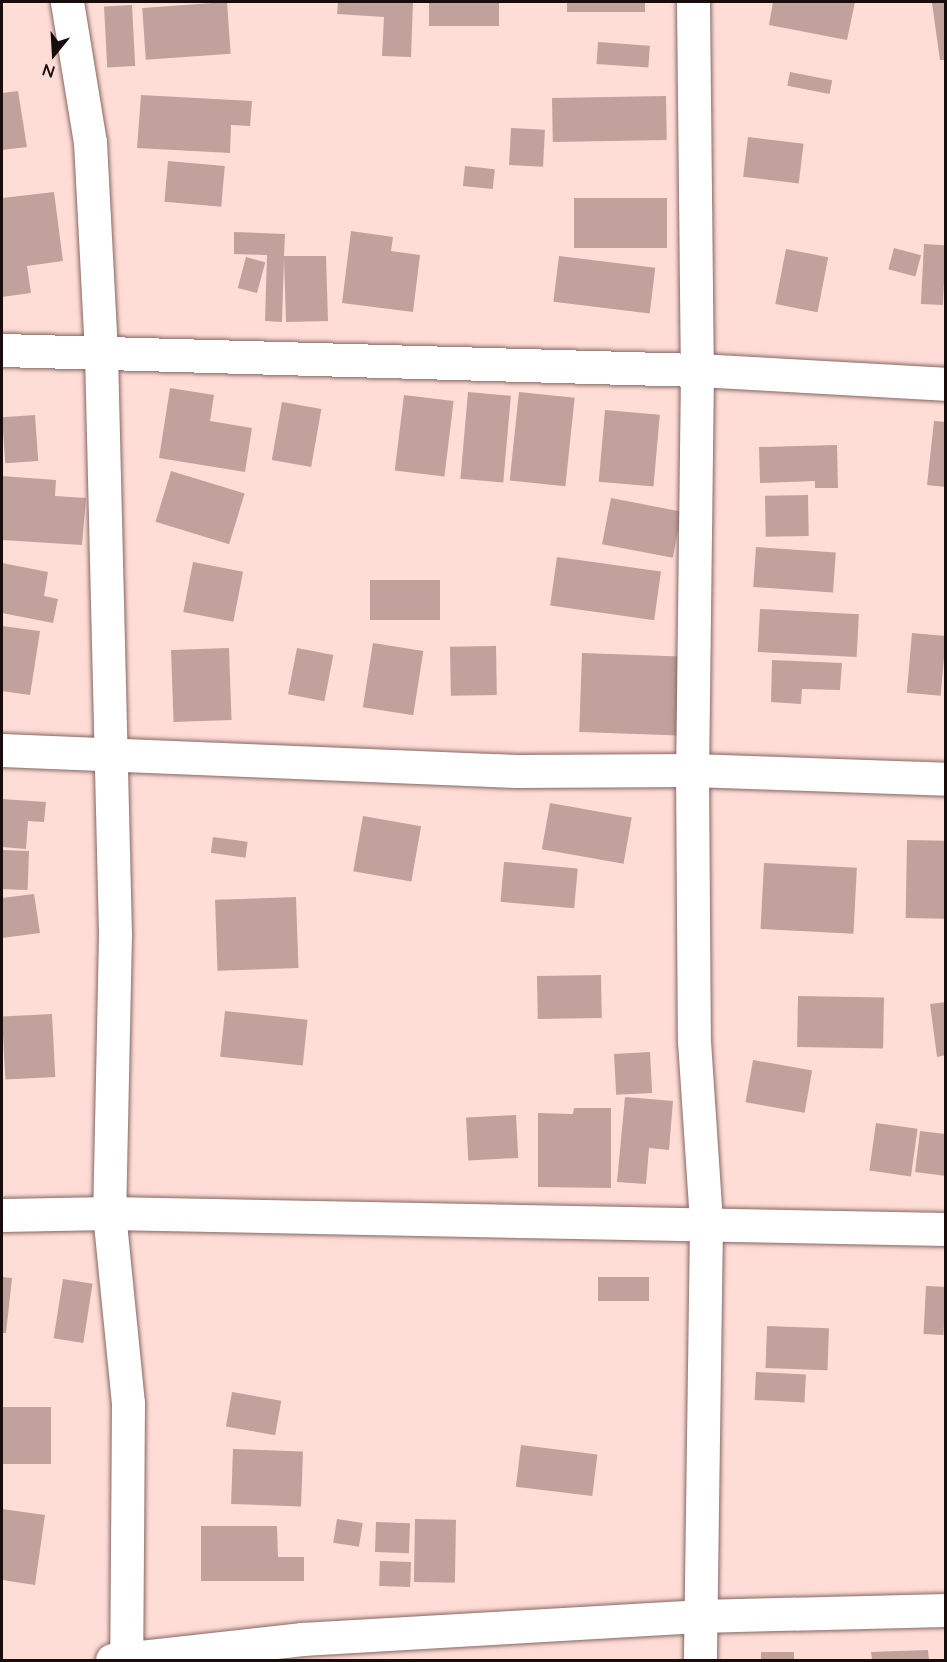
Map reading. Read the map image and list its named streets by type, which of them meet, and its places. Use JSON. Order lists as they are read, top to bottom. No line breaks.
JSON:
{"north":"bottom"}
